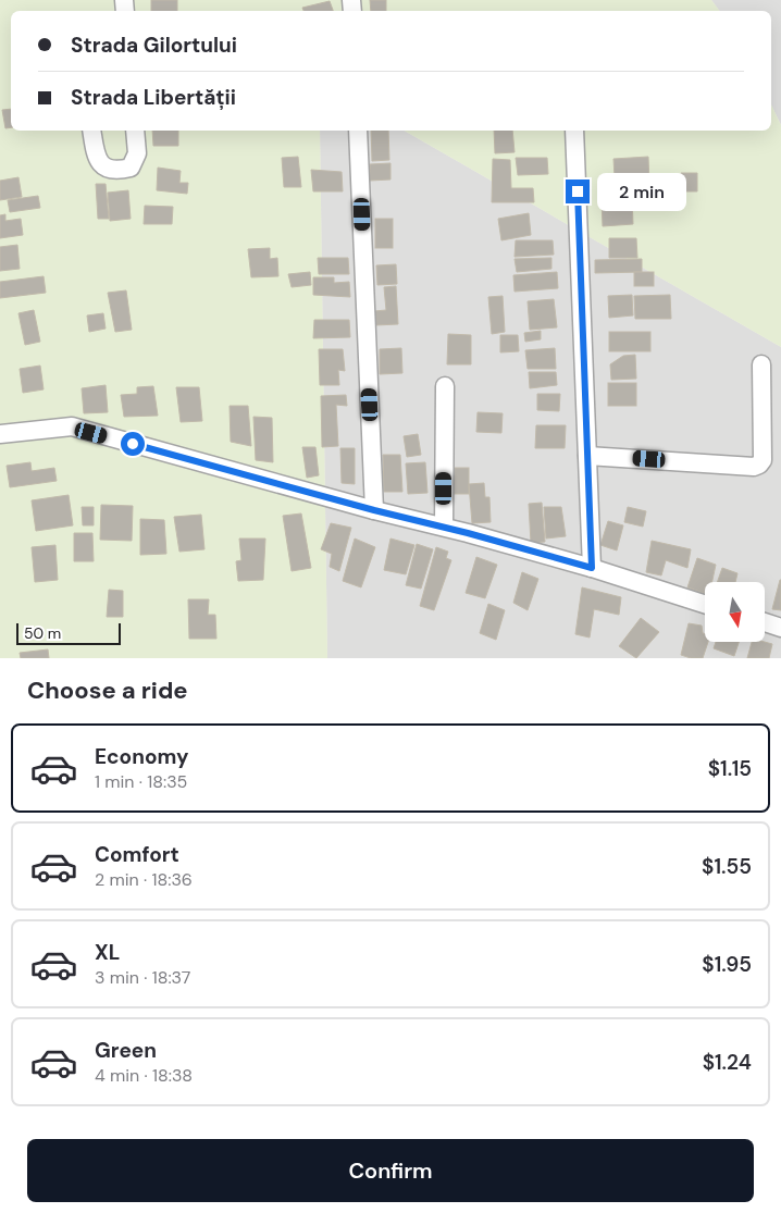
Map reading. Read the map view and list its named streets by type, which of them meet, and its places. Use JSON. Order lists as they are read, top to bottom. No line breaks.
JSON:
{"scale_bar":"50 m","north":"bottom","page":{"banner":["Strada Gilortului","Strada Libertății"],"bubble":"2 min","scale":"50 m","heading":"Choose a ride","list":[{"name":"Economy","note":"1 min · 18:35","value":"$1.15"},{"name":"Comfort","note":"2 min · 18:36","value":"$1.55"},{"name":"XL","note":"3 min · 18:37","value":"$1.95"},{"name":"Green","note":"4 min · 18:38","value":"$1.24"}],"buttons":"Confirm"}}
